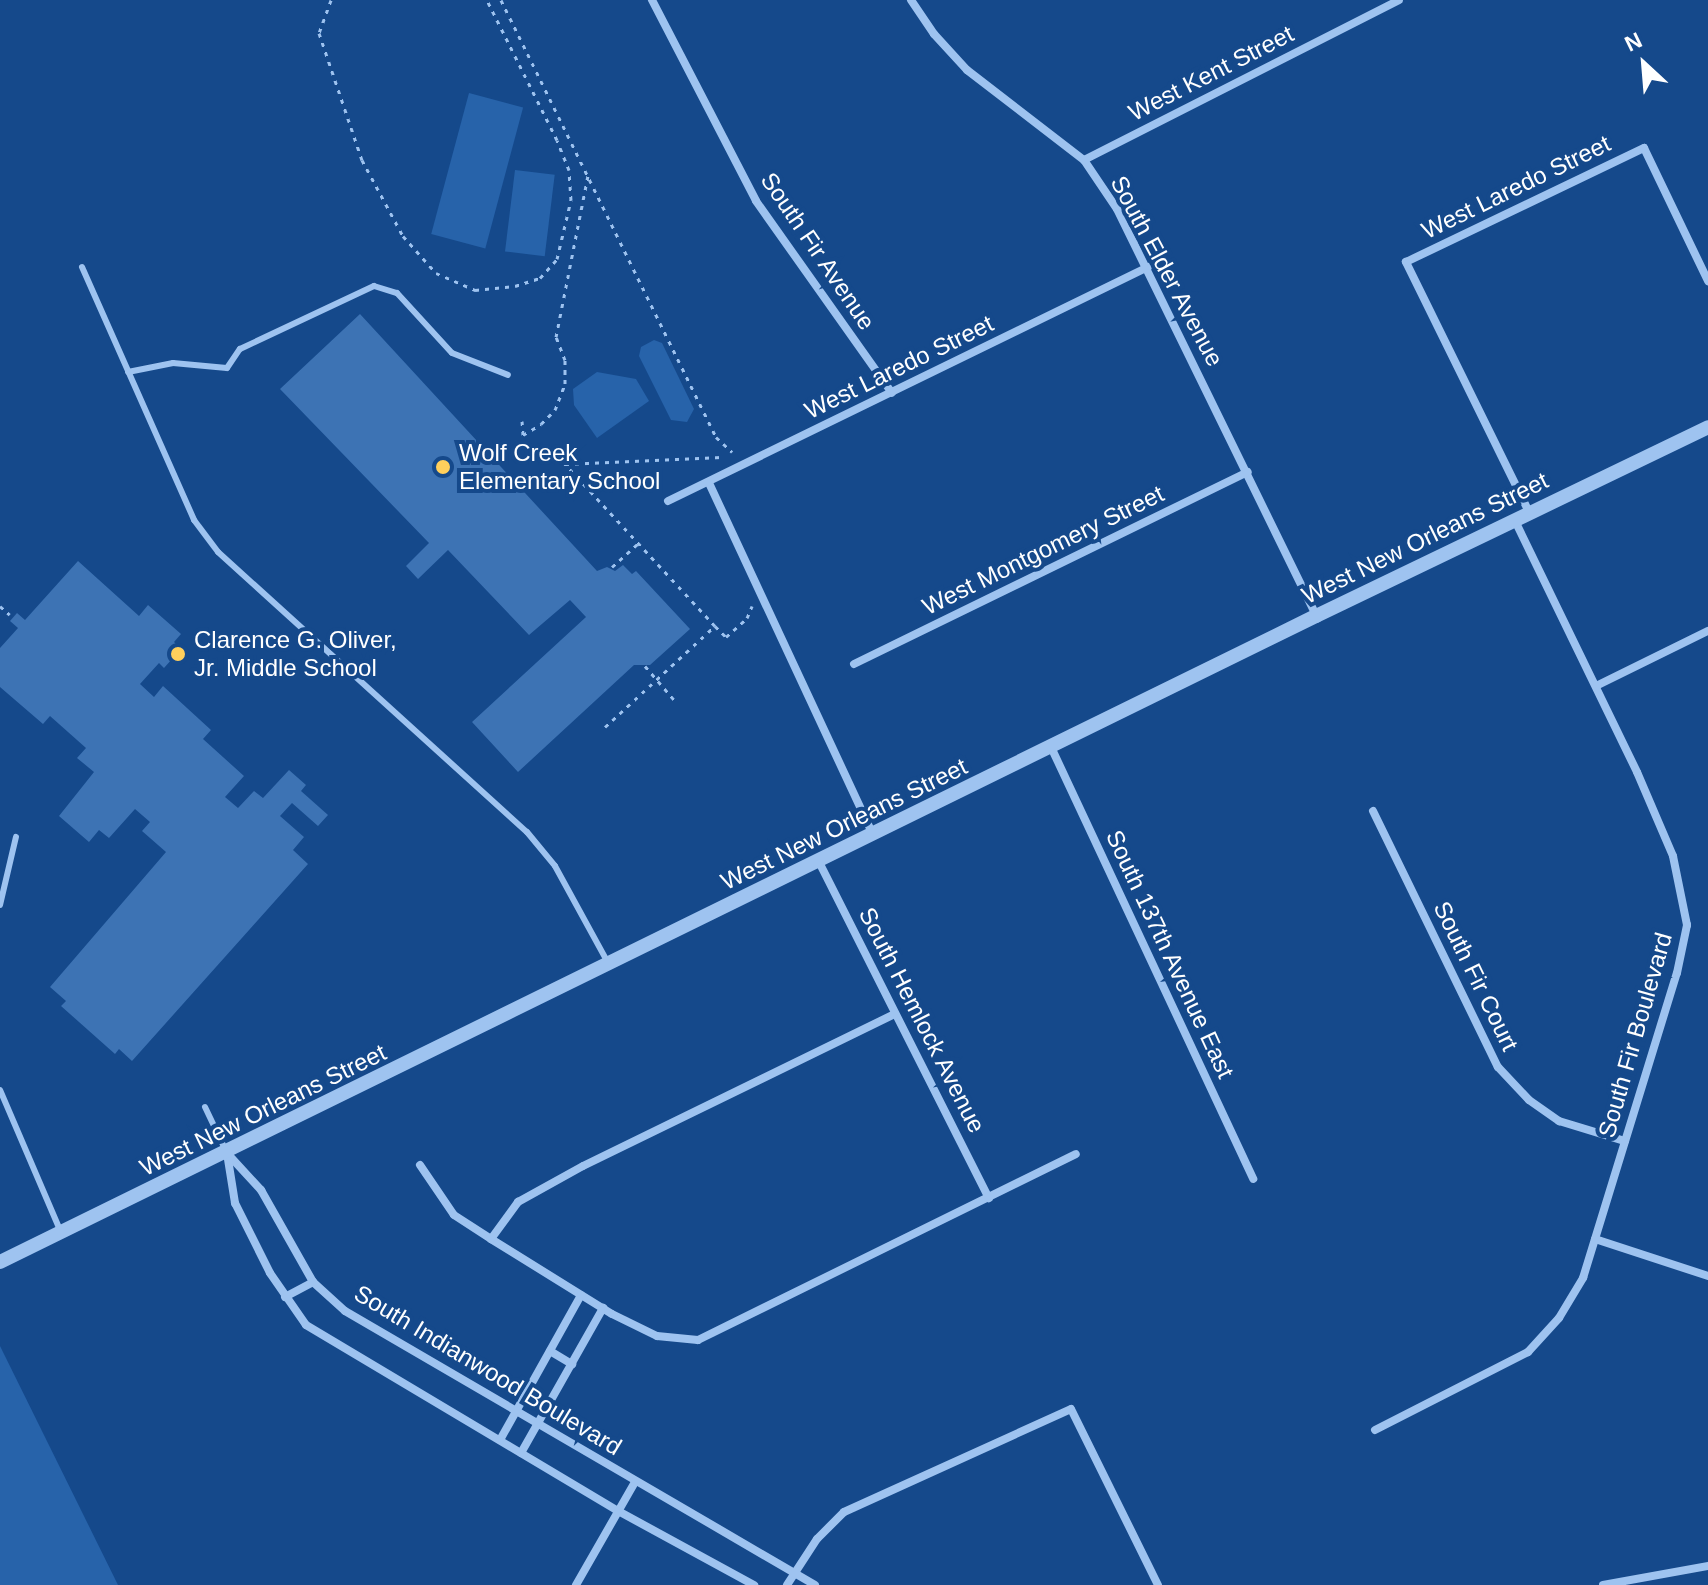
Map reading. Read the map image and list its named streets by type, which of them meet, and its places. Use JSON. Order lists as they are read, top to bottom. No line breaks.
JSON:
{"streets":{"street":["West Kent Street","West Laredo Street","South Fir Avenue","South Elder Avenue","West New Orleans Street","West Montgomery Street","South 137th Avenue East","South Fir Court","South Hemlock Avenue","South Fir Boulevard","South Indianwood Boulevard"]},"crossings":[["West Kent Street","South Elder Avenue"],["West Laredo Street","South Fir Avenue"],["West Laredo Street","South Elder Avenue"],["West Laredo Street","West New Orleans Street"],["South Elder Avenue","West New Orleans Street"],["South Elder Avenue","West Montgomery Street"],["West New Orleans Street","South 137th Avenue East"],["West New Orleans Street","South Hemlock Avenue"],["West New Orleans Street","South Fir Boulevard"],["West New Orleans Street","South Indianwood Boulevard"],["South Fir Court","South Fir Boulevard"]],"places":["Wolf Creek Elementary School","Clarence G. Oliver, Jr. Middle School"],"north":"top left"}
